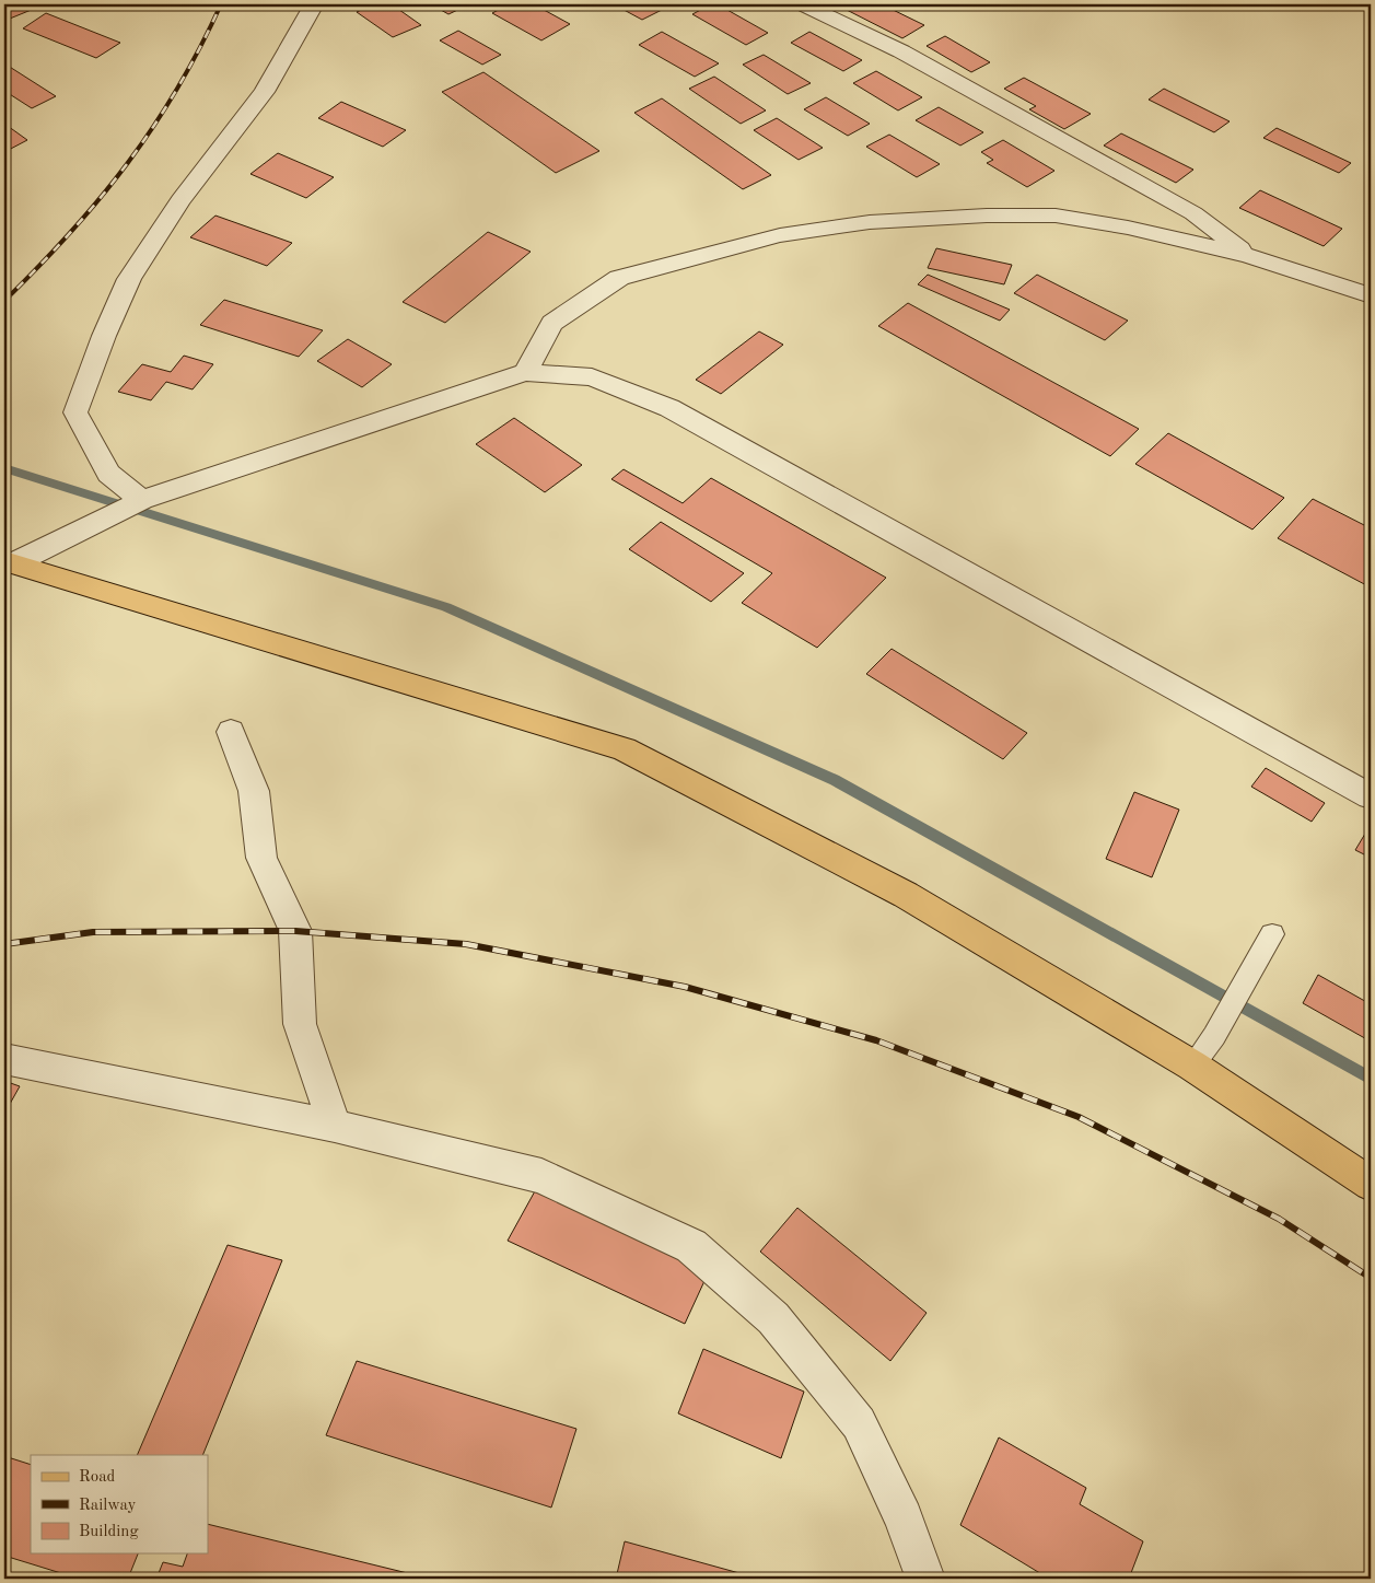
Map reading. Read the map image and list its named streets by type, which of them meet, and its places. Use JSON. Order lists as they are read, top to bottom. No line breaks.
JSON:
{"legend":["Road","Railway","Building"]}
